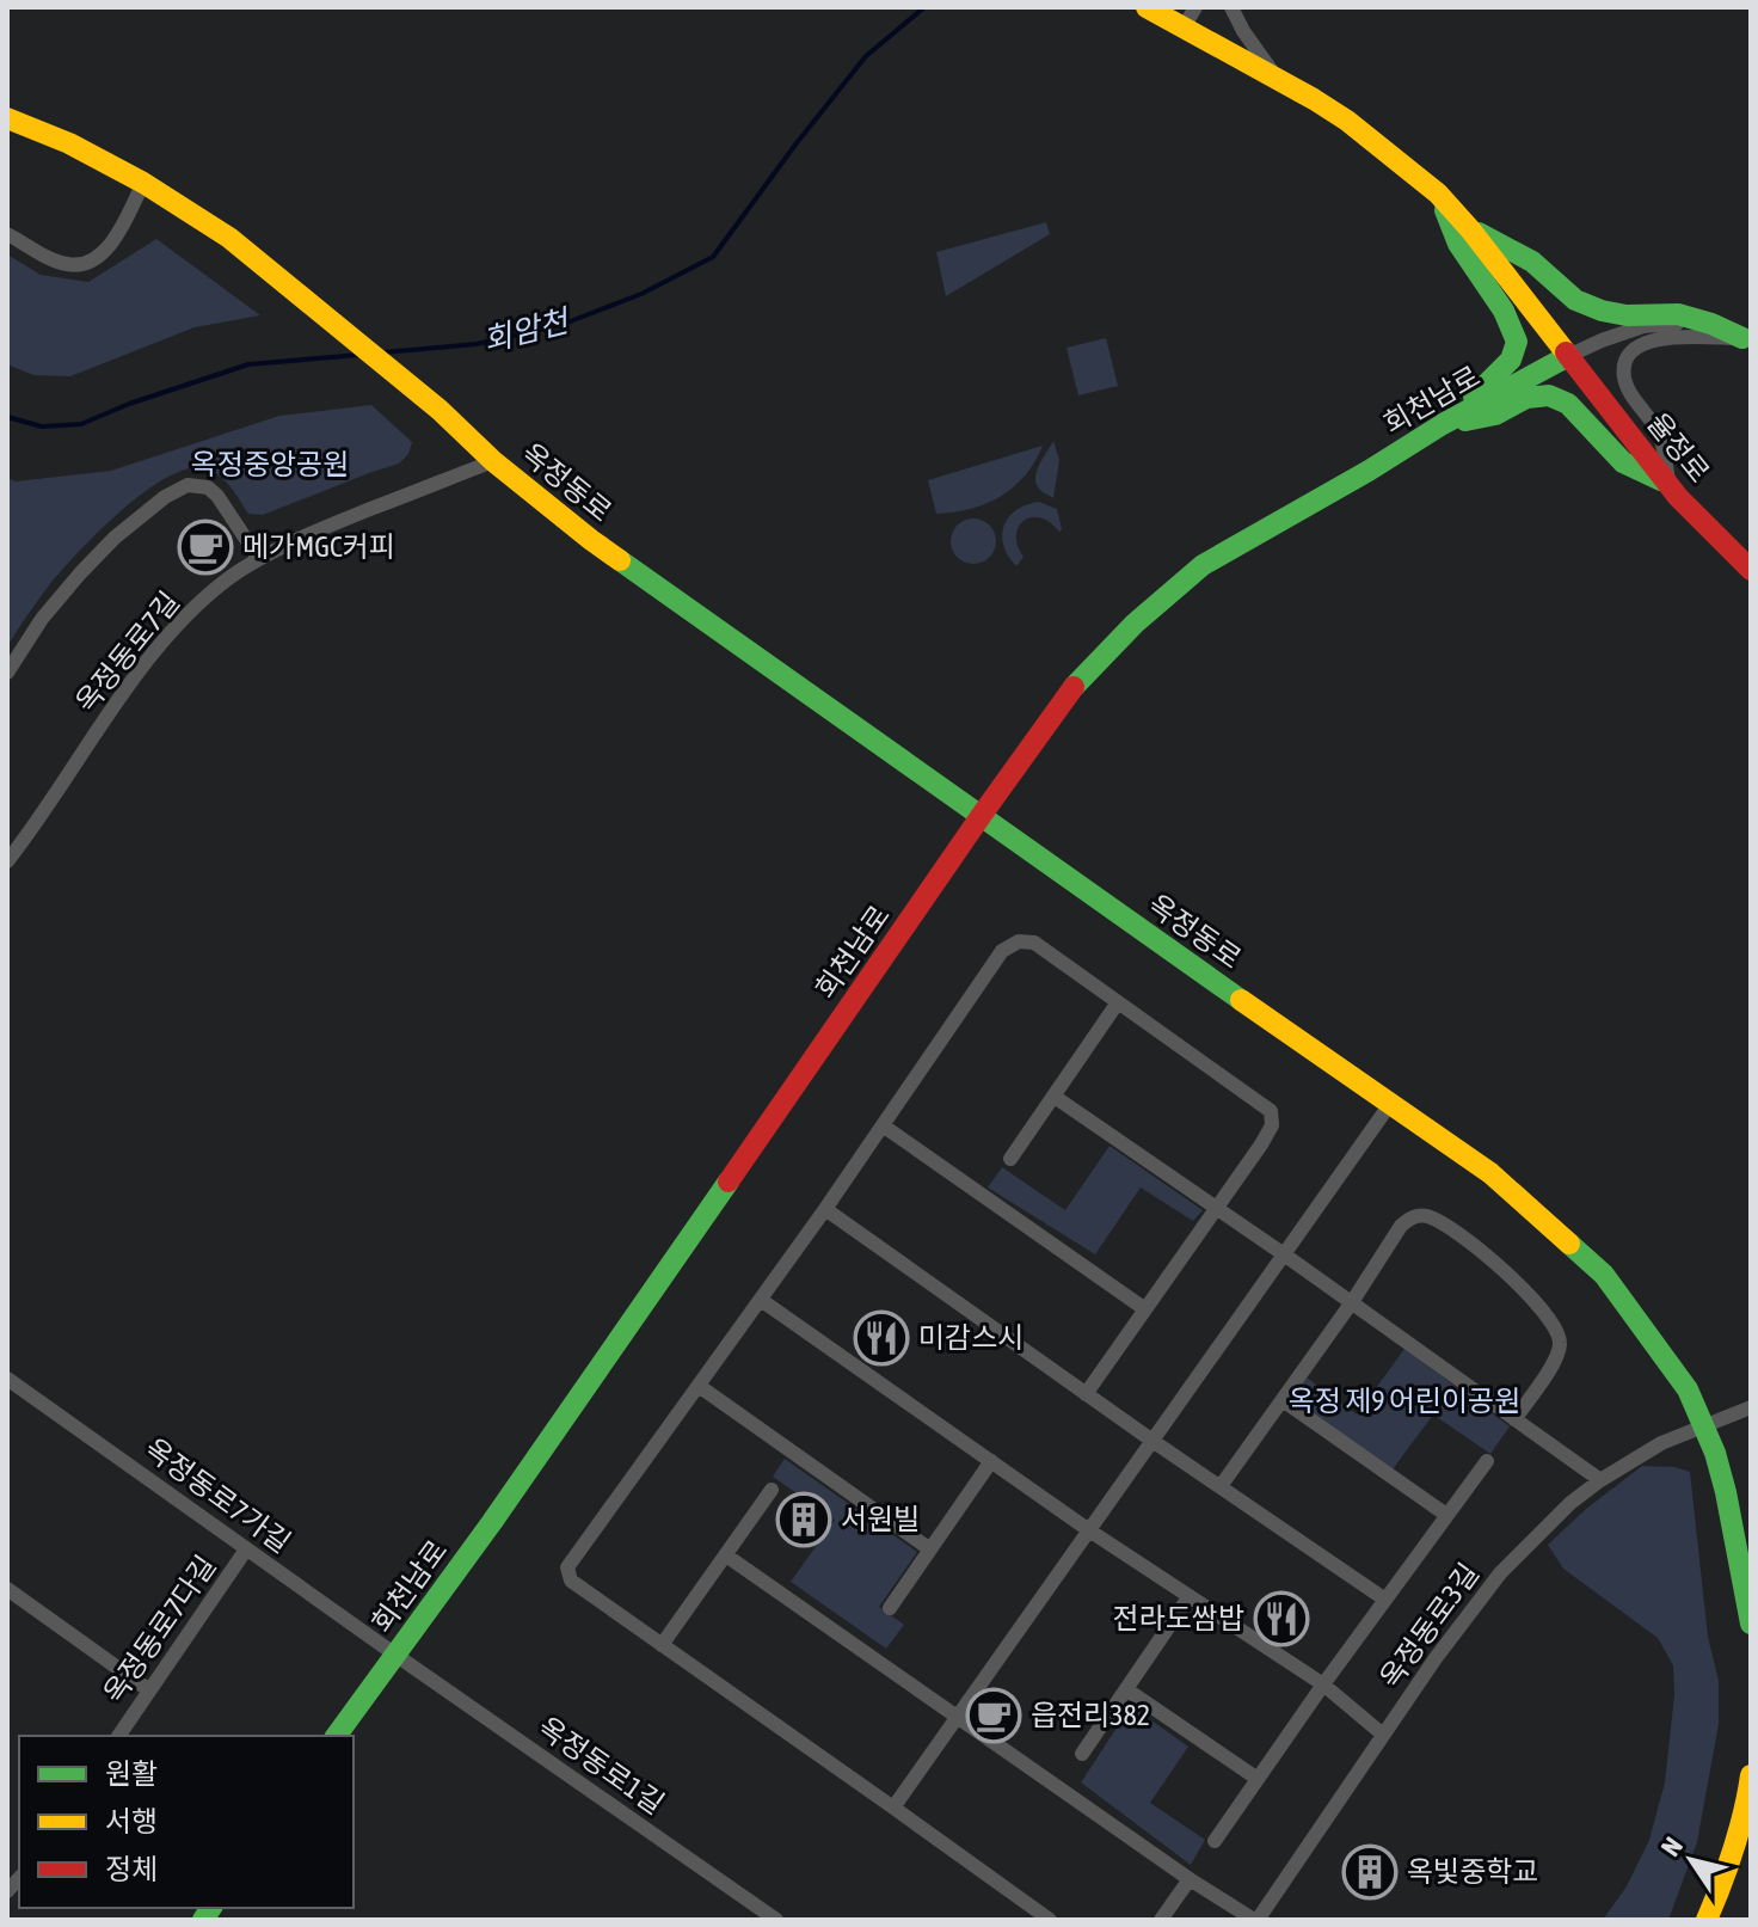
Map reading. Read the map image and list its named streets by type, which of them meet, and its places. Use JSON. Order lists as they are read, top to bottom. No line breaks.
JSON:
{"streets":{"main road":["회천남로","율정로","옥정동로"],"street":["옥정동로7길","옥정동로7가길","옥정동로3길","옥정동로7다길","옥정동로1길"]},"crossings":[["회천남로","율정로"],["회천남로","옥정동로"],["회천남로","옥정동로7가길"],["회천남로","옥정동로1길"],["옥정동로","옥정동로7길"],["옥정동로","옥정동로3길"],["옥정동로7가길","옥정동로7다길"],["옥정동로7가길","옥정동로1길"]],"water":["회암천"],"parks":["옥정중앙공원","옥정 제9 어린이공원"],"places":{"cafe":["메가MGC커피","읍전리382"],"restaurant":["미감스시","전라도쌈밥"],"building":["서원빌","옥빛중학교"]},"legend":["원활","서행","정체"],"north":"top left"}
